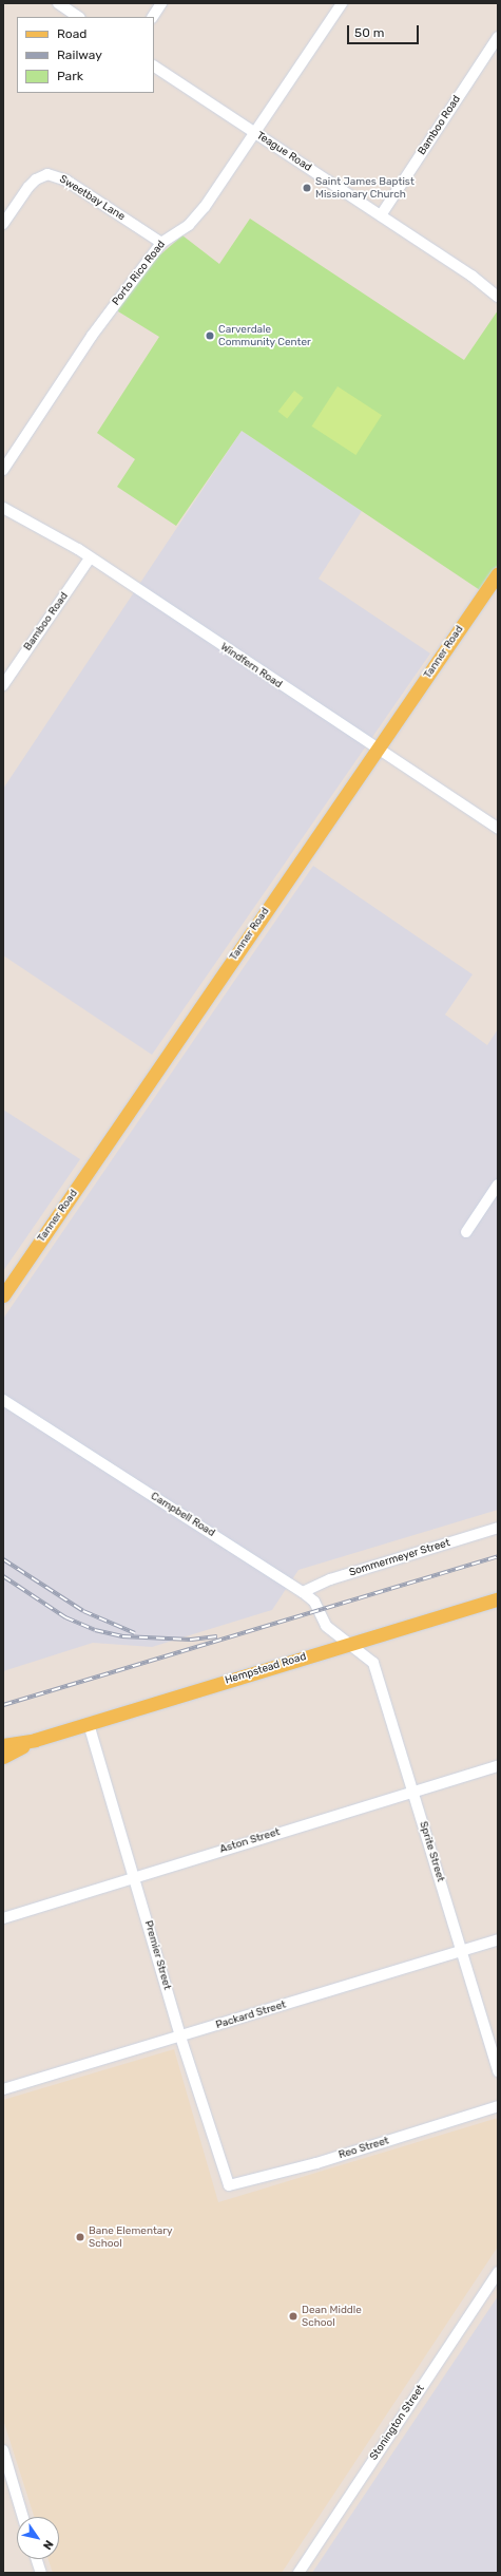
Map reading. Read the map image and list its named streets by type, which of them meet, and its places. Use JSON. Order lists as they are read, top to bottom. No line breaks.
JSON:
{"streets":{"main road":["Tanner Road","Hempstead Road"],"street":["Bamboo Road","Teague Road","Sweetbay Lane","Porto Rico Road","Windfern Road","Campbell Road","Sommermeyer Street","Aston Street","Sprite Street","Premier Street","Packard Street","Reo Street","Stonington Street"]},"crossings":[["Bamboo Road","Teague Road"],["Bamboo Road","Windfern Road"],["Teague Road","Porto Rico Road"],["Sweetbay Lane","Porto Rico Road"],["Tanner Road","Windfern Road"],["Campbell Road","Sommermeyer Street"],["Campbell Road","Hempstead Road"],["Campbell Road","Sprite Street"],["Hempstead Road","Sprite Street"],["Hempstead Road","Premier Street"],["Aston Street","Sprite Street"],["Aston Street","Premier Street"],["Sprite Street","Packard Street"],["Premier Street","Packard Street"],["Premier Street","Reo Street"]],"places":["Saint James Baptist Missionary Church","Carverdale Community Center","Bane Elementary School","Dean Middle School"],"legend":["Road","Railway","Park"],"scale_bar":"50 m","north":"bottom right"}
